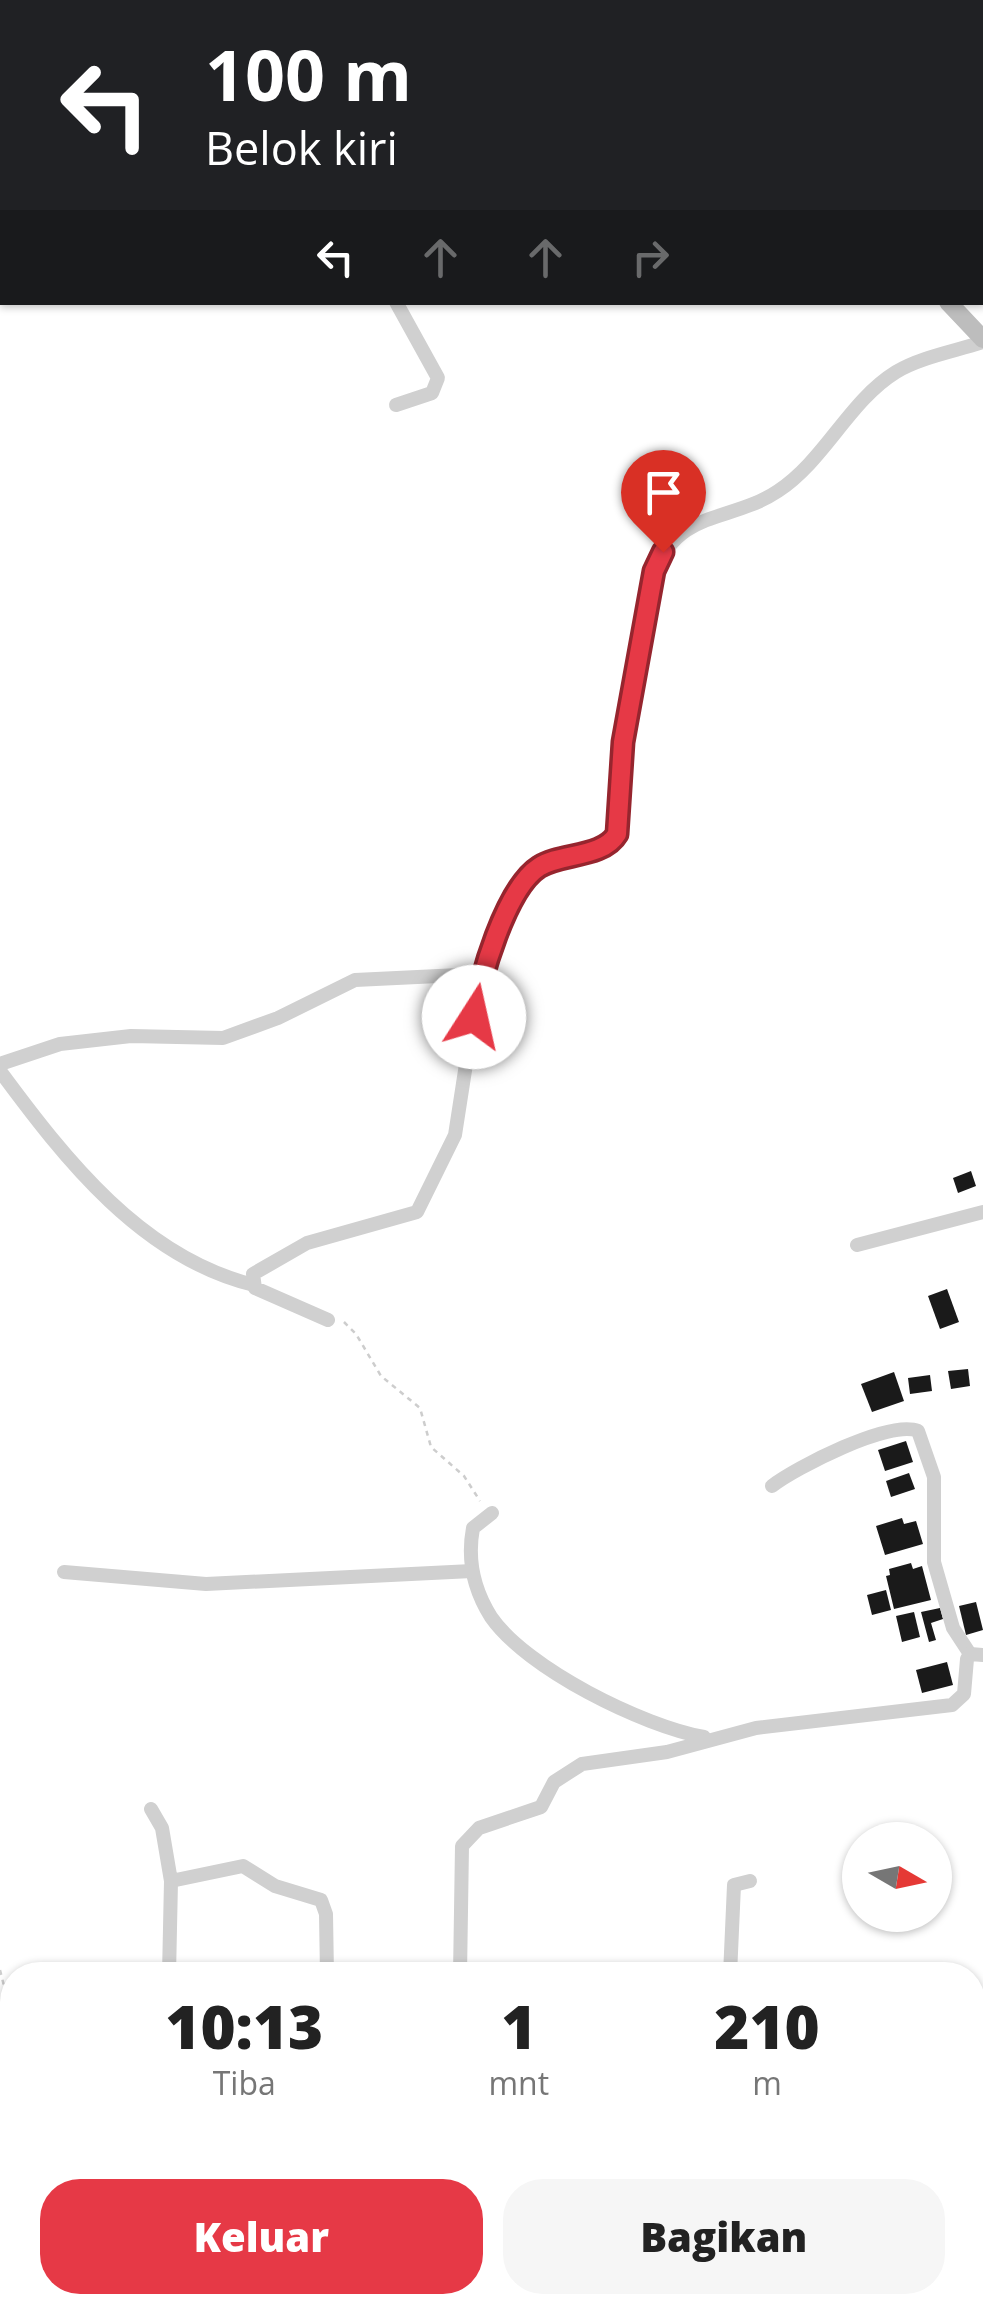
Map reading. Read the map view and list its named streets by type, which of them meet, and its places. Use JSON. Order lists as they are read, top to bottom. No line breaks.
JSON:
{"north":"right","page":{"turn":["100 m","Belok kiri"],"eta":["10:13","Tiba","1","mnt","210","m"],"buttons":["Keluar","Bagikan"]}}
